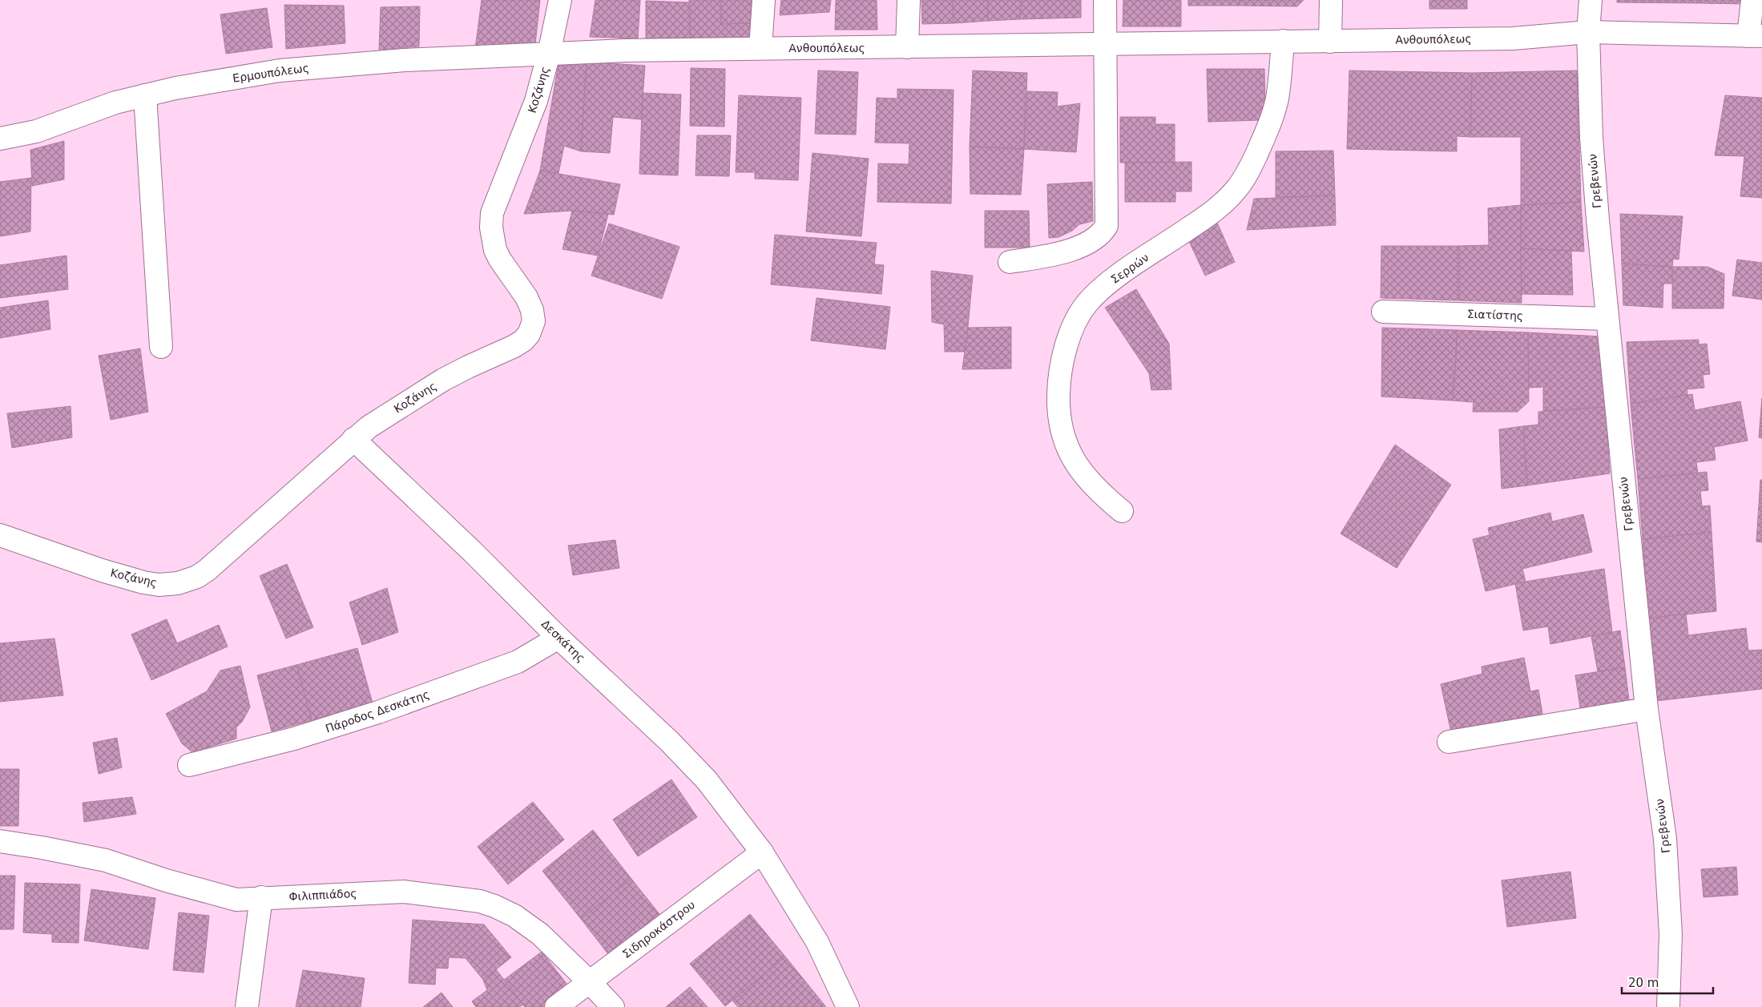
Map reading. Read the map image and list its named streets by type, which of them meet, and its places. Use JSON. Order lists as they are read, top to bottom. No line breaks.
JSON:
{"streets":{"street":["Ανθουπόλεως","Ερμουπόλεως","Κοζάνης","Γρεβενών","Σερρών","Σιατίστης","Δεσκάτης","Πάροδος Δεσκάτης","Φιλιππιάδος","Σιδηροκάστρου"]},"crossings":[["Ανθουπόλεως","Ερμουπόλεως"],["Ανθουπόλεως","Κοζάνης"],["Ανθουπόλεως","Γρεβενών"],["Ανθουπόλεως","Σερρών"],["Ερμουπόλεως","Κοζάνης"],["Κοζάνης","Δεσκάτης"],["Γρεβενών","Σιατίστης"],["Δεσκάτης","Πάροδος Δεσκάτης"],["Δεσκάτης","Σιδηροκάστρου"],["Φιλιππιάδος","Σιδηροκάστρου"]],"scale_bar":"20 m"}
